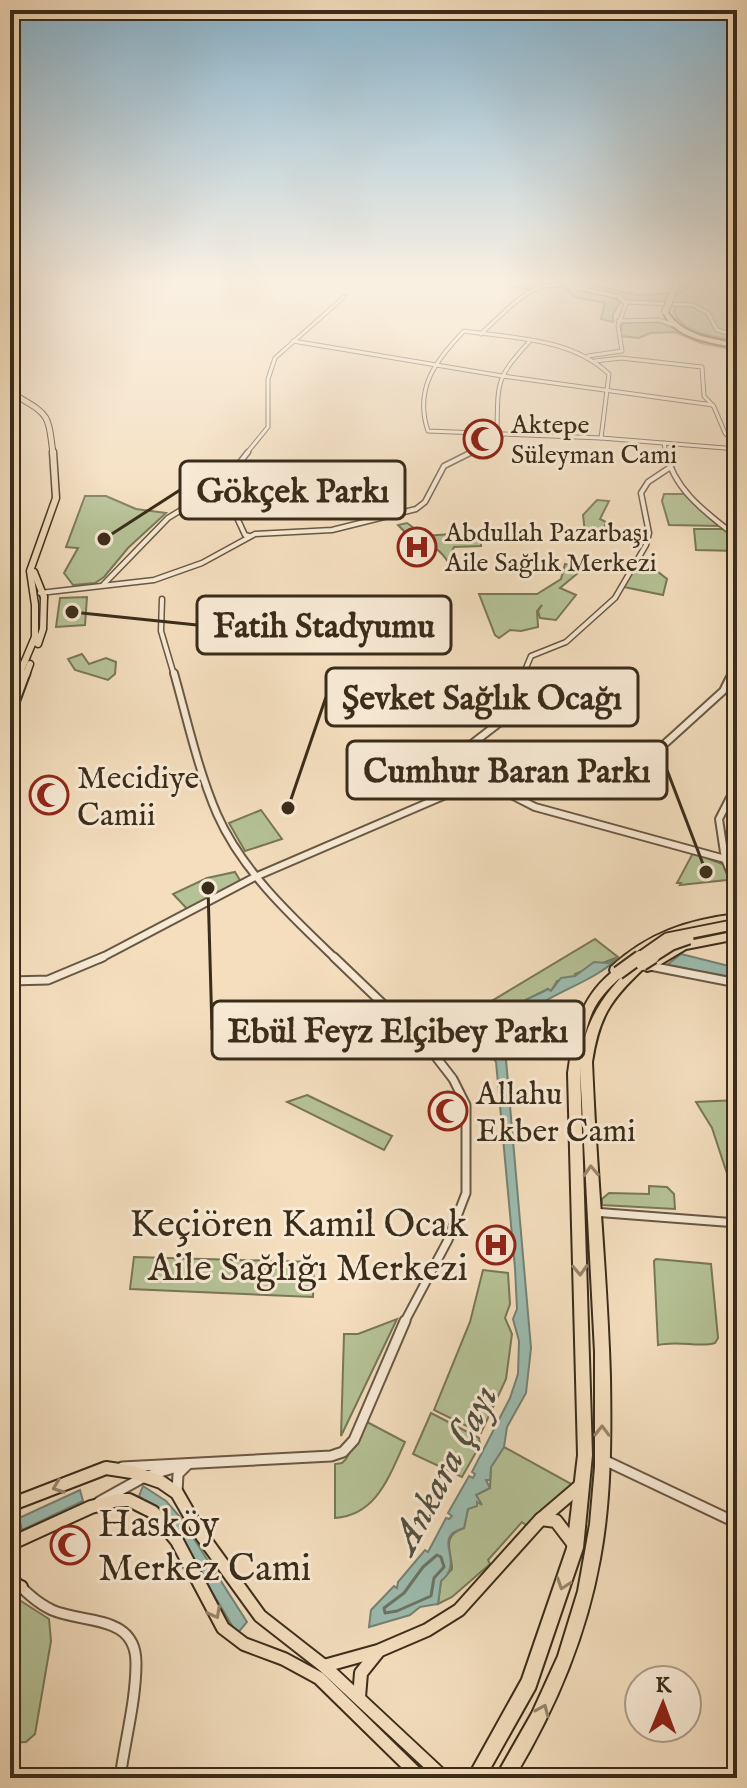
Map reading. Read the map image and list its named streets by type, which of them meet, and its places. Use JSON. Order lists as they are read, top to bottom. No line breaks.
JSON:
{"water":["Ankara Çayı"],"places":{"mosque":["Aktepe Süleyman Cami","Mecidiye Camii","Allahu Ekber Cami","Hasköy Merkez Cami"],"other":["Gökçek Parkı","Fatih Stadyumu","Şevket Sağlık Ocağı","Cumhur Baran Parkı","Ebül Feyz Elçibey Parkı"],"hospital":["Abdullah Pazarbaşı Aile Sağlık Merkezi","Keçiören Kamil Ocak Aile Sağlığı Merkezi"]},"north":"top"}
